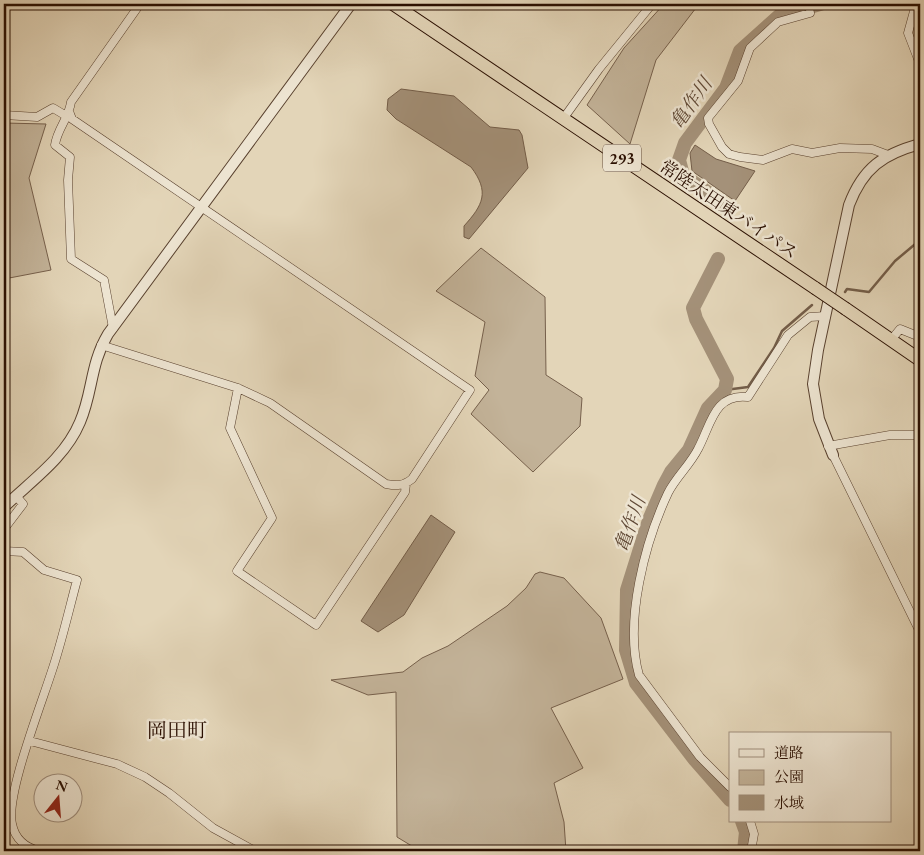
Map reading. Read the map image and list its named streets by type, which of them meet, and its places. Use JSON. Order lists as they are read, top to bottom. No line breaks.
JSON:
{"streets":{"highway":["293","常陸太田東バイパス"]},"districts":["岡田町"],"water":["亀作川"],"legend":["道路","公園","水域"],"north":"top"}
